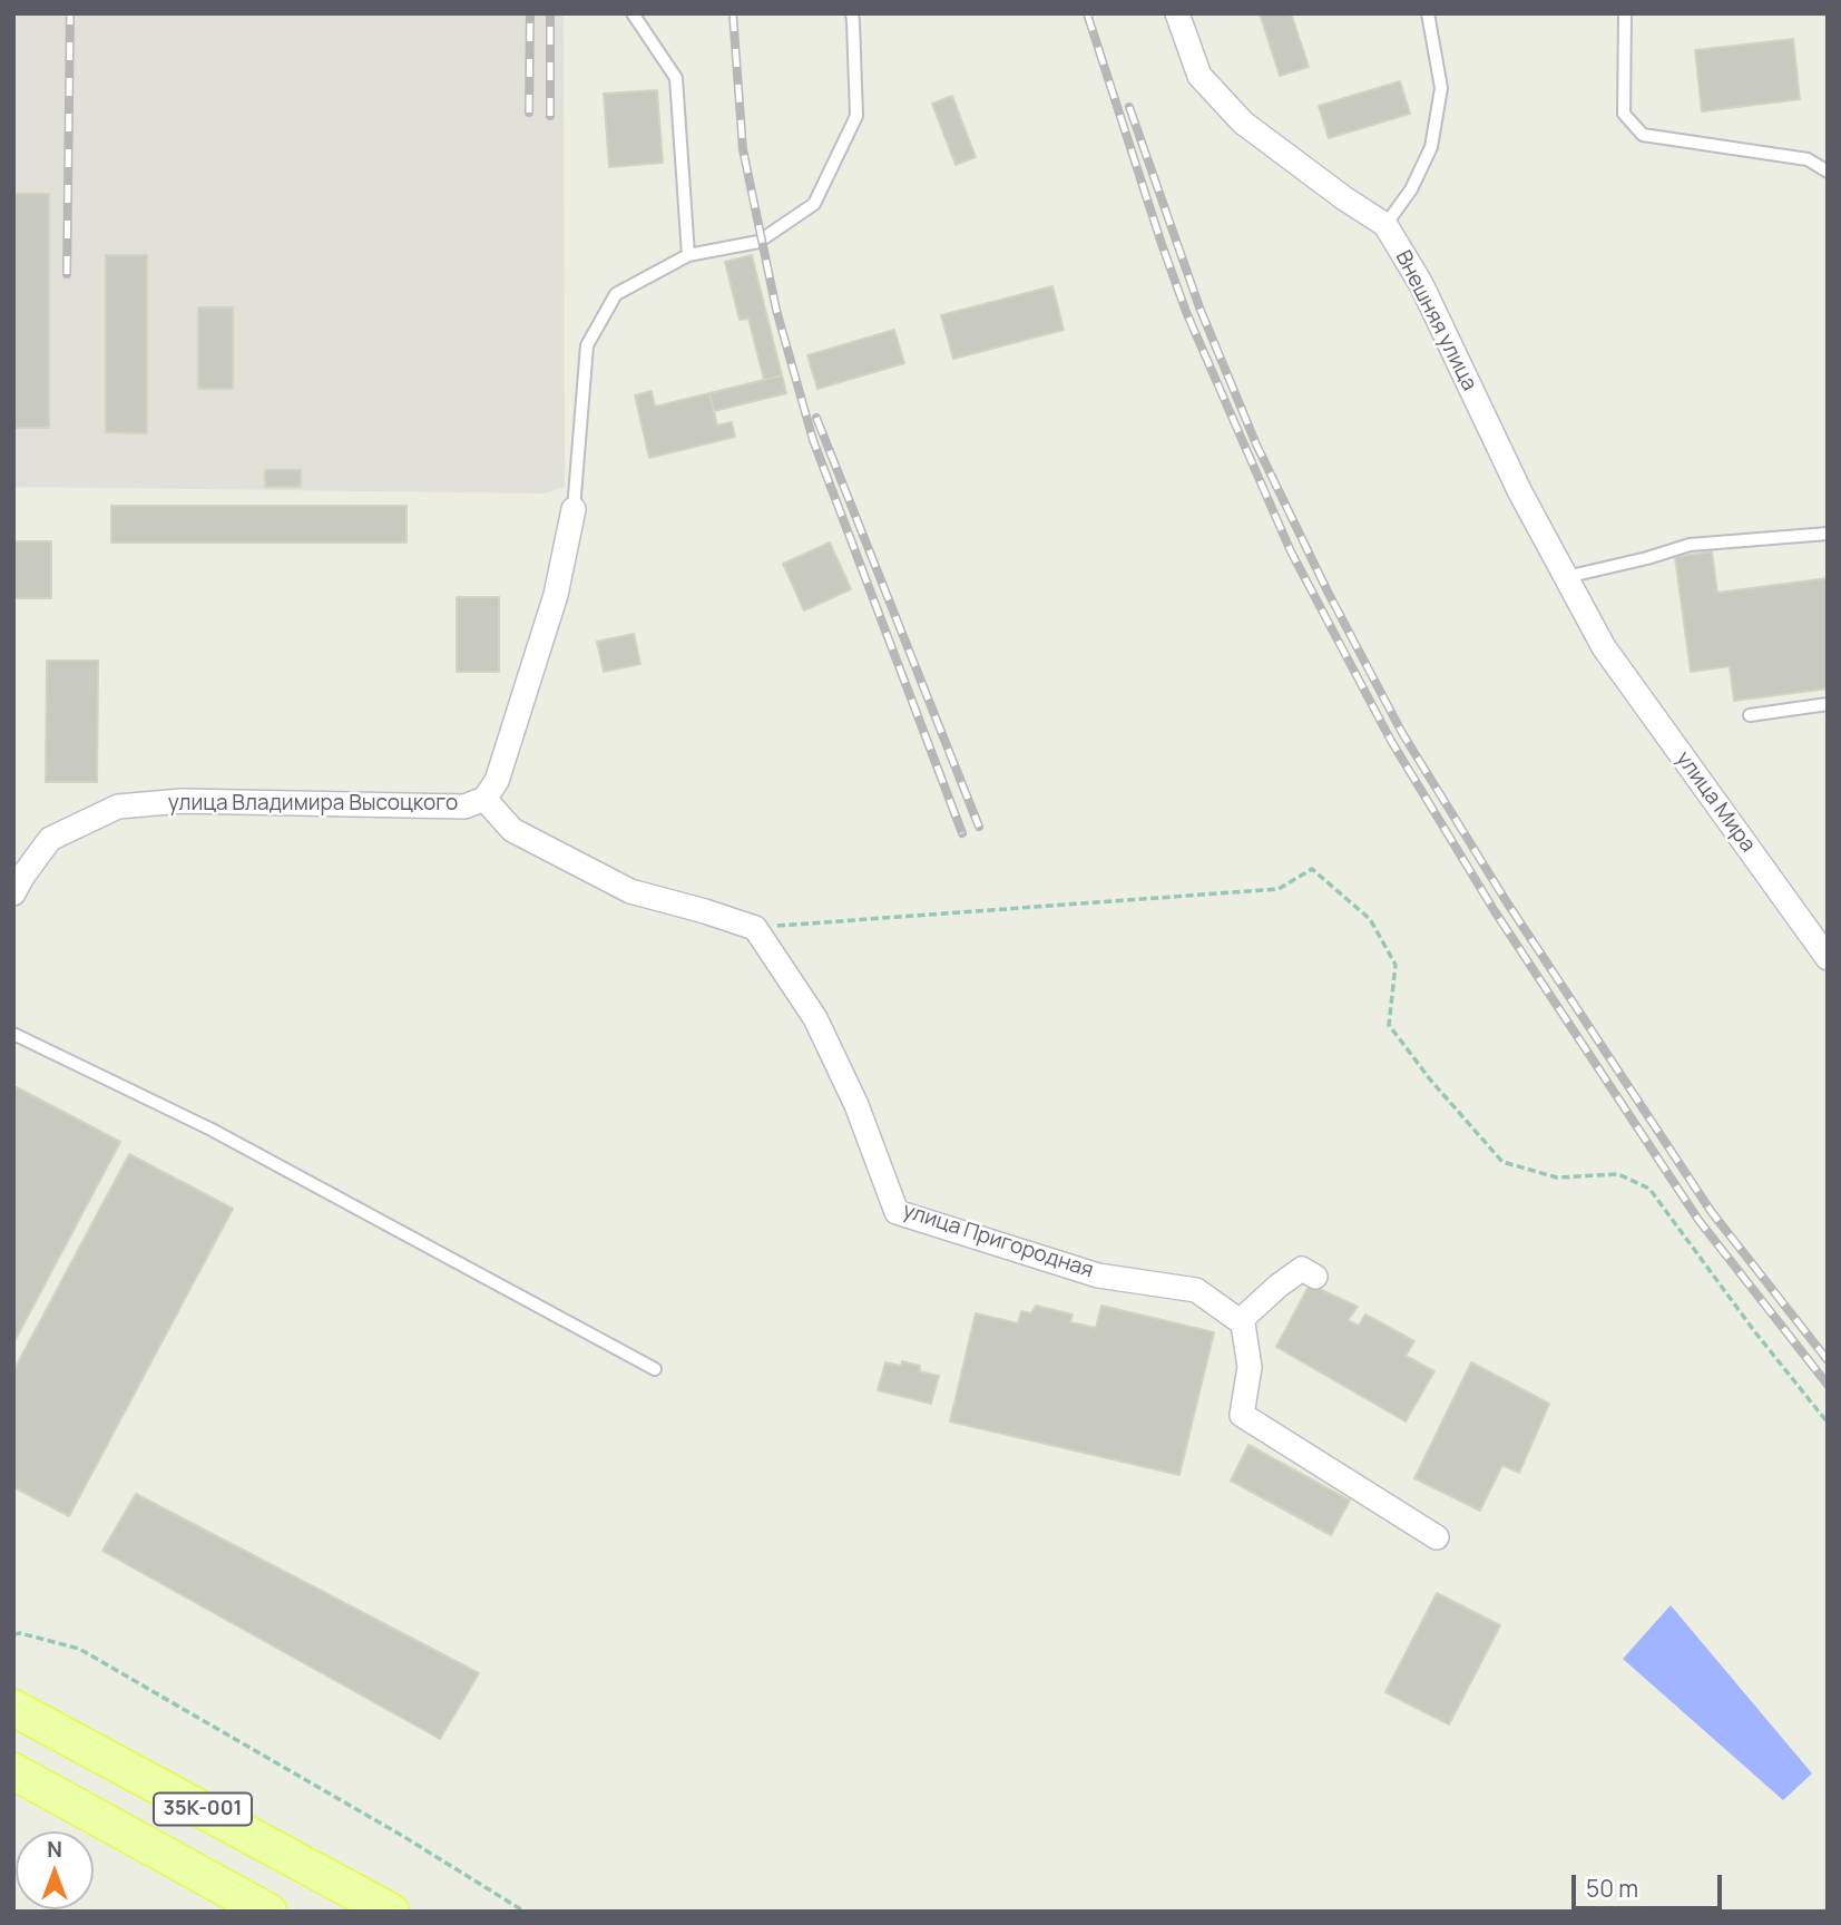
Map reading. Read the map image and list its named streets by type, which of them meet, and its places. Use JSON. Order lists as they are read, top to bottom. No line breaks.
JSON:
{"streets":{"main road":["35К-001"],"street":["Внешняя улица","улица Мира","улица Владимира Высоцкого","улица Пригородная"]},"crossings":[["Внешняя улица","улица Мира"]],"scale_bar":"50 m","north":"top"}
